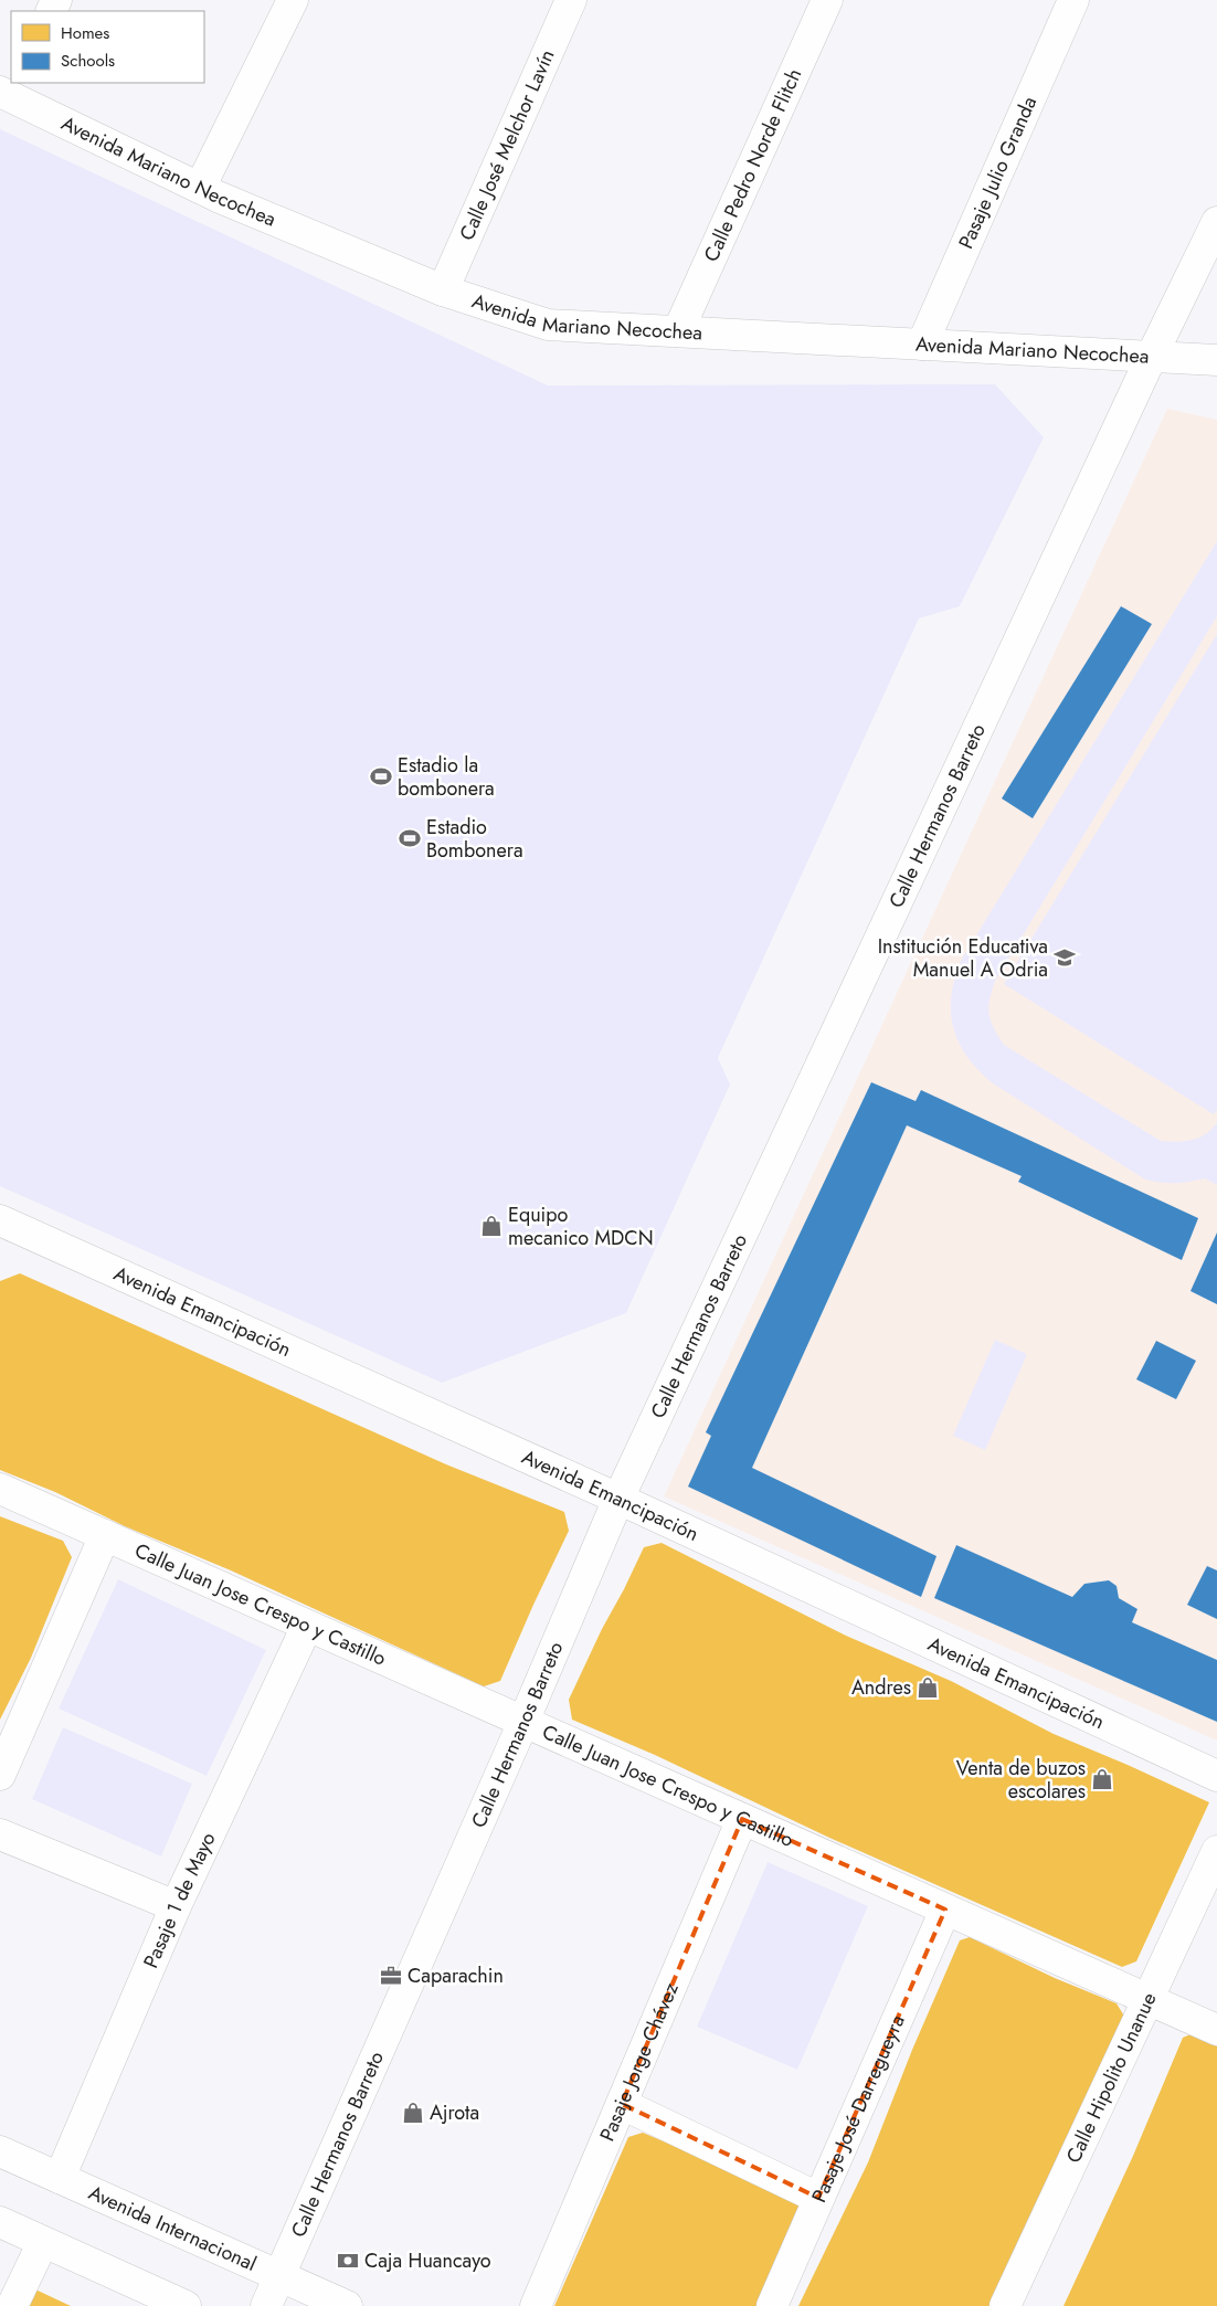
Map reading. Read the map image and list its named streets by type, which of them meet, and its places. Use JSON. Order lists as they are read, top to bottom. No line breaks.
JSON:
{"streets":{"street":["Calle José Melchor Lavín","Calle Pedro Norde Flitch","Avenida Mariano Necochea","Pasaje Julio Granda","Calle Hermanos Barreto","Avenida Emancipación","Calle Juan Jose Crespo y Castillo","Pasaje 1 de Mayo","Pasaje Jorge Chávez","Calle Hipolito Unanue","Pasaje José Darregueyra","Avenida Internacional"]},"crossings":[["Calle José Melchor Lavín","Avenida Mariano Necochea"],["Calle Pedro Norde Flitch","Avenida Mariano Necochea"],["Avenida Mariano Necochea","Pasaje Julio Granda"],["Avenida Mariano Necochea","Calle Hermanos Barreto"],["Calle Hermanos Barreto","Avenida Emancipación"],["Calle Hermanos Barreto","Calle Juan Jose Crespo y Castillo"],["Calle Hermanos Barreto","Avenida Internacional"],["Calle Juan Jose Crespo y Castillo","Pasaje 1 de Mayo"],["Calle Juan Jose Crespo y Castillo","Pasaje Jorge Chávez"],["Calle Juan Jose Crespo y Castillo","Calle Hipolito Unanue"],["Calle Juan Jose Crespo y Castillo","Pasaje José Darregueyra"],["Pasaje 1 de Mayo","Avenida Internacional"]],"places":{"sports":["Estadio la bombonera","Estadio Bombonera"],"school or university":["Institución Educativa Manuel A Odria"],"shop":["Equipo mecanico MDCN","Andres","Venta de buzos escolares","Ajrota"],"office":["Caparachin"],"bank":["Caja Huancayo"]},"legend":["Homes","Schools"]}
